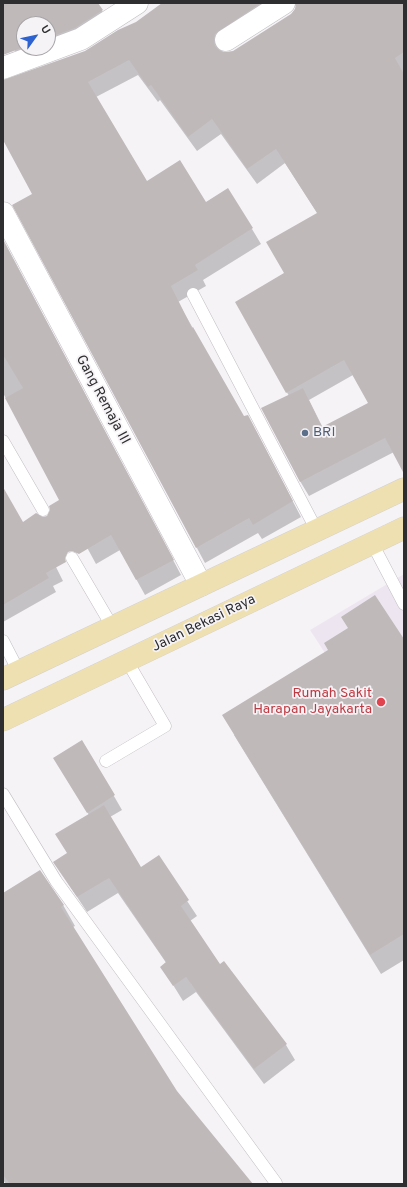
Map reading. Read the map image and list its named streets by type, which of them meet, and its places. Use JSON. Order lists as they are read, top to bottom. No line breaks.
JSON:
{"streets":{"main road":["Jalan Bekasi Raya"],"street":["Gang Remaja III"]},"places":["BRI","Rumah Sakit Harapan Jayakarta"],"north":"top right"}
